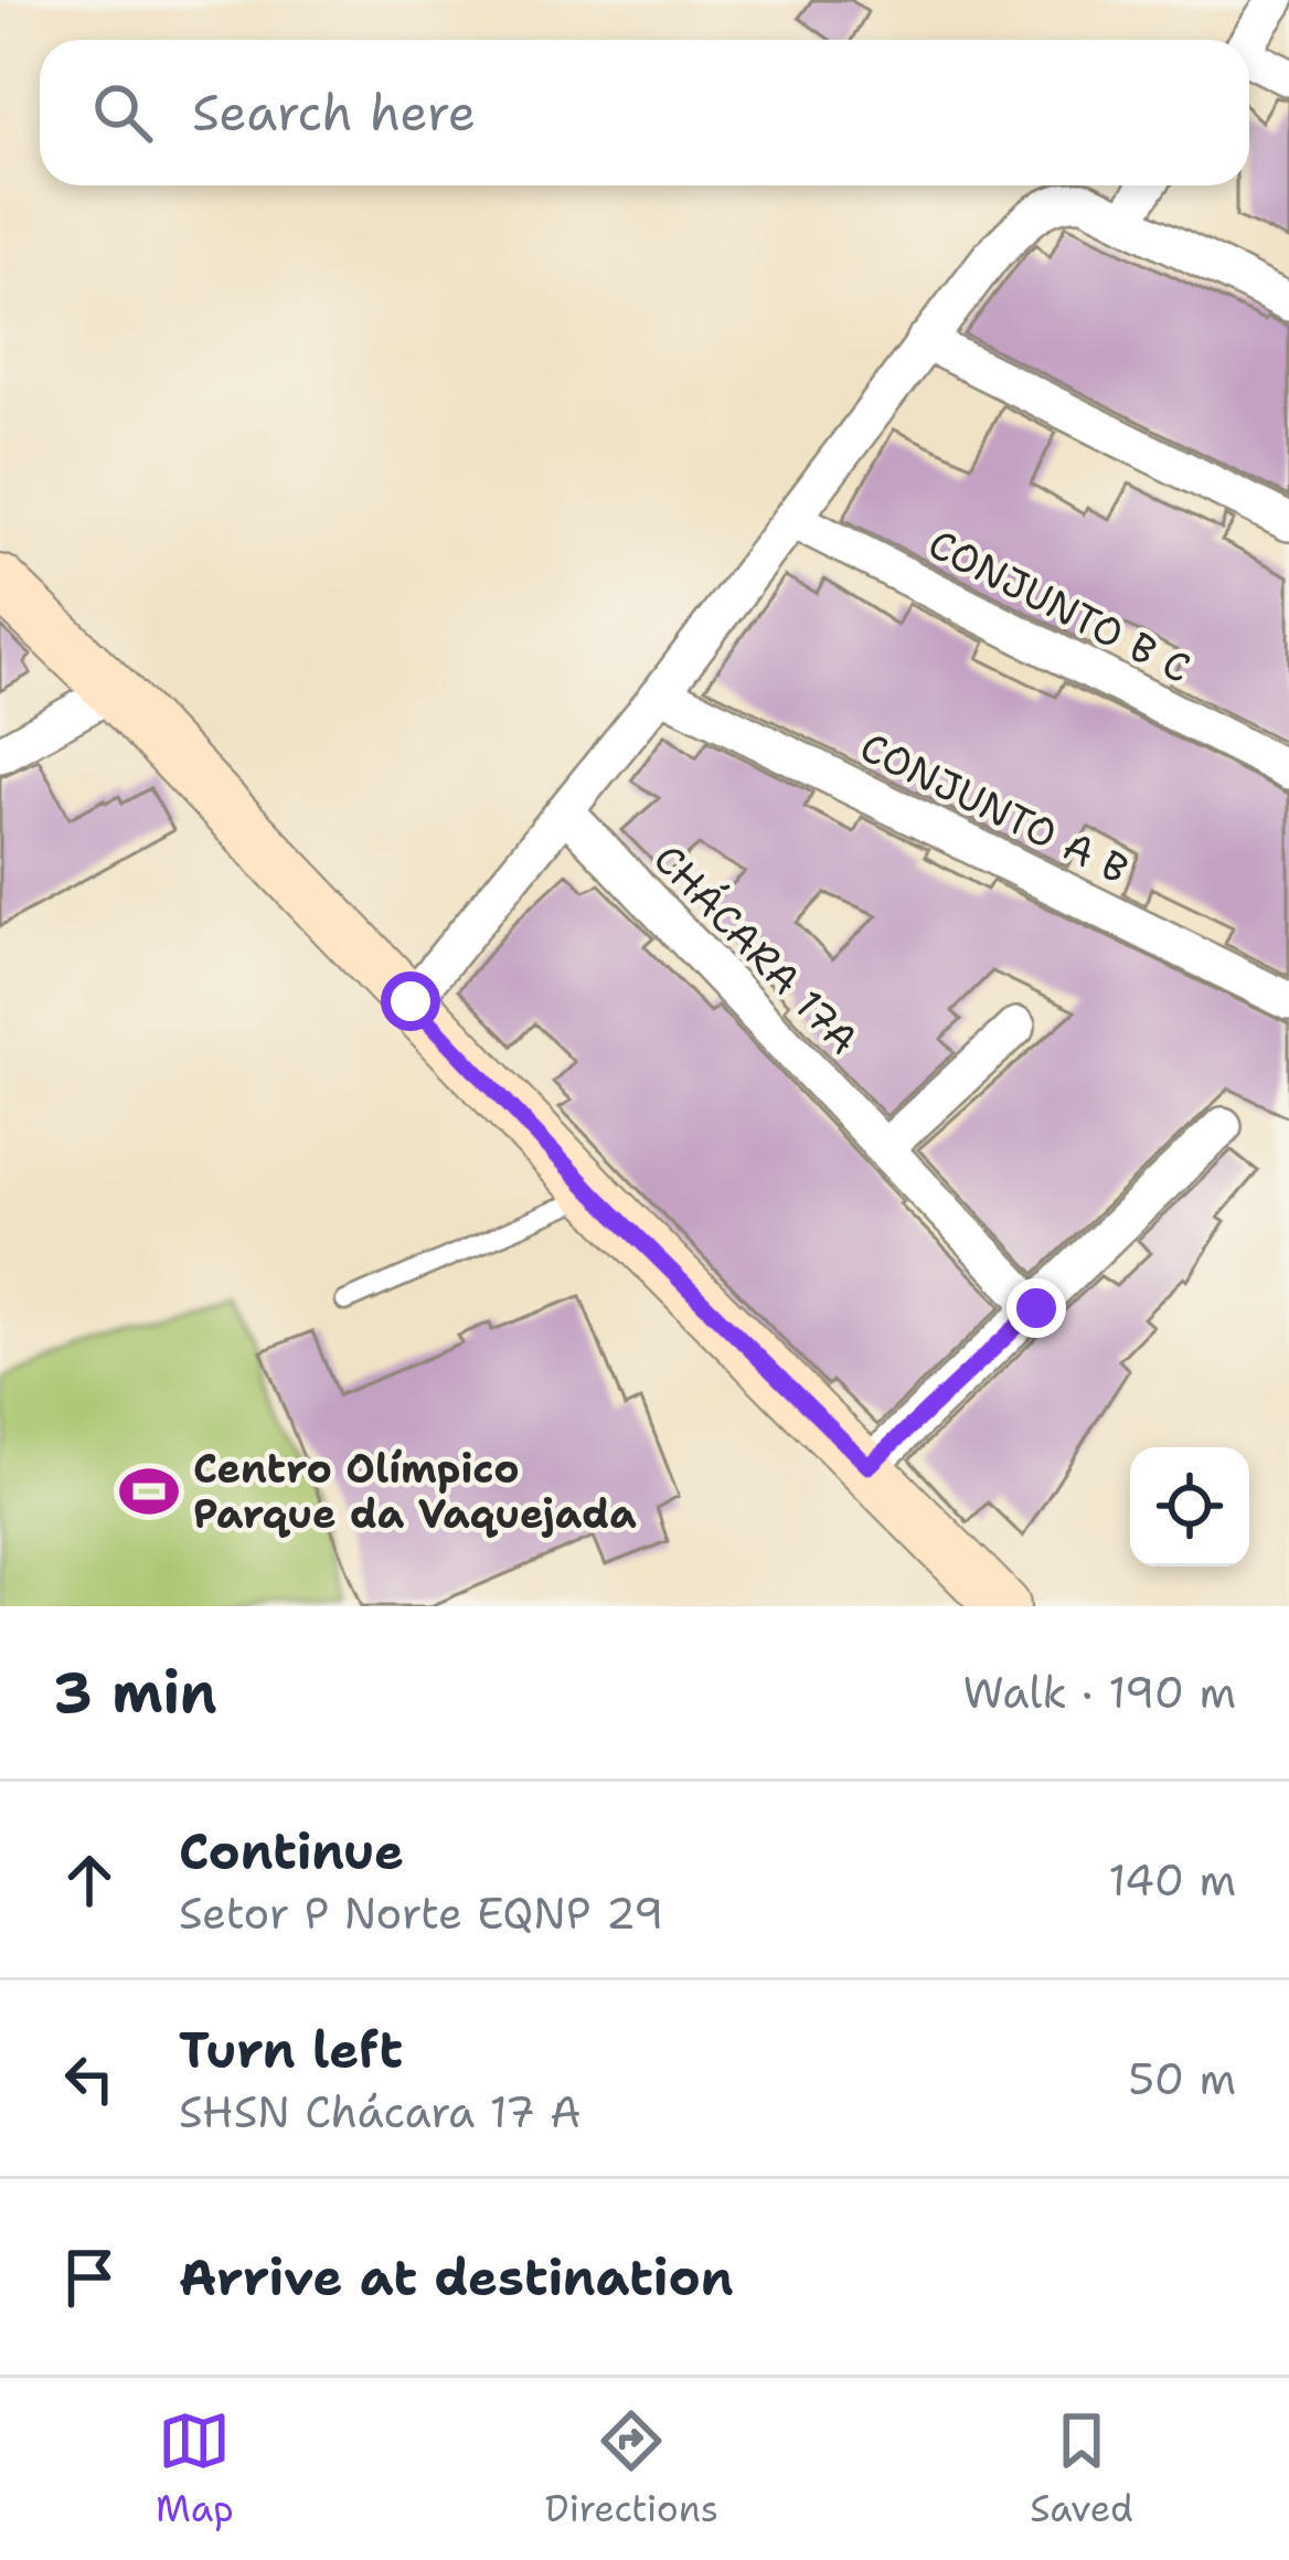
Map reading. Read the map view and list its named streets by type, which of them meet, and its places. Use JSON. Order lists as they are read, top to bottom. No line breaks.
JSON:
{"streets":{"street":["CONJUNTO B C","CONJUNTO A B","CHÁCARA 17A"]},"places":{"sports":["Centro Olímpico Parque da Vaquejada"]},"page":{"search":"Search here","heading":["3 min","Walk · 190 m"],"list":[["Continue","Setor P Norte EQNP 29","140 m"],["Turn left","SHSN Chácara 17 A","50 m"],"Arrive at destination"],"nav":["Map","Directions","Saved"]}}
